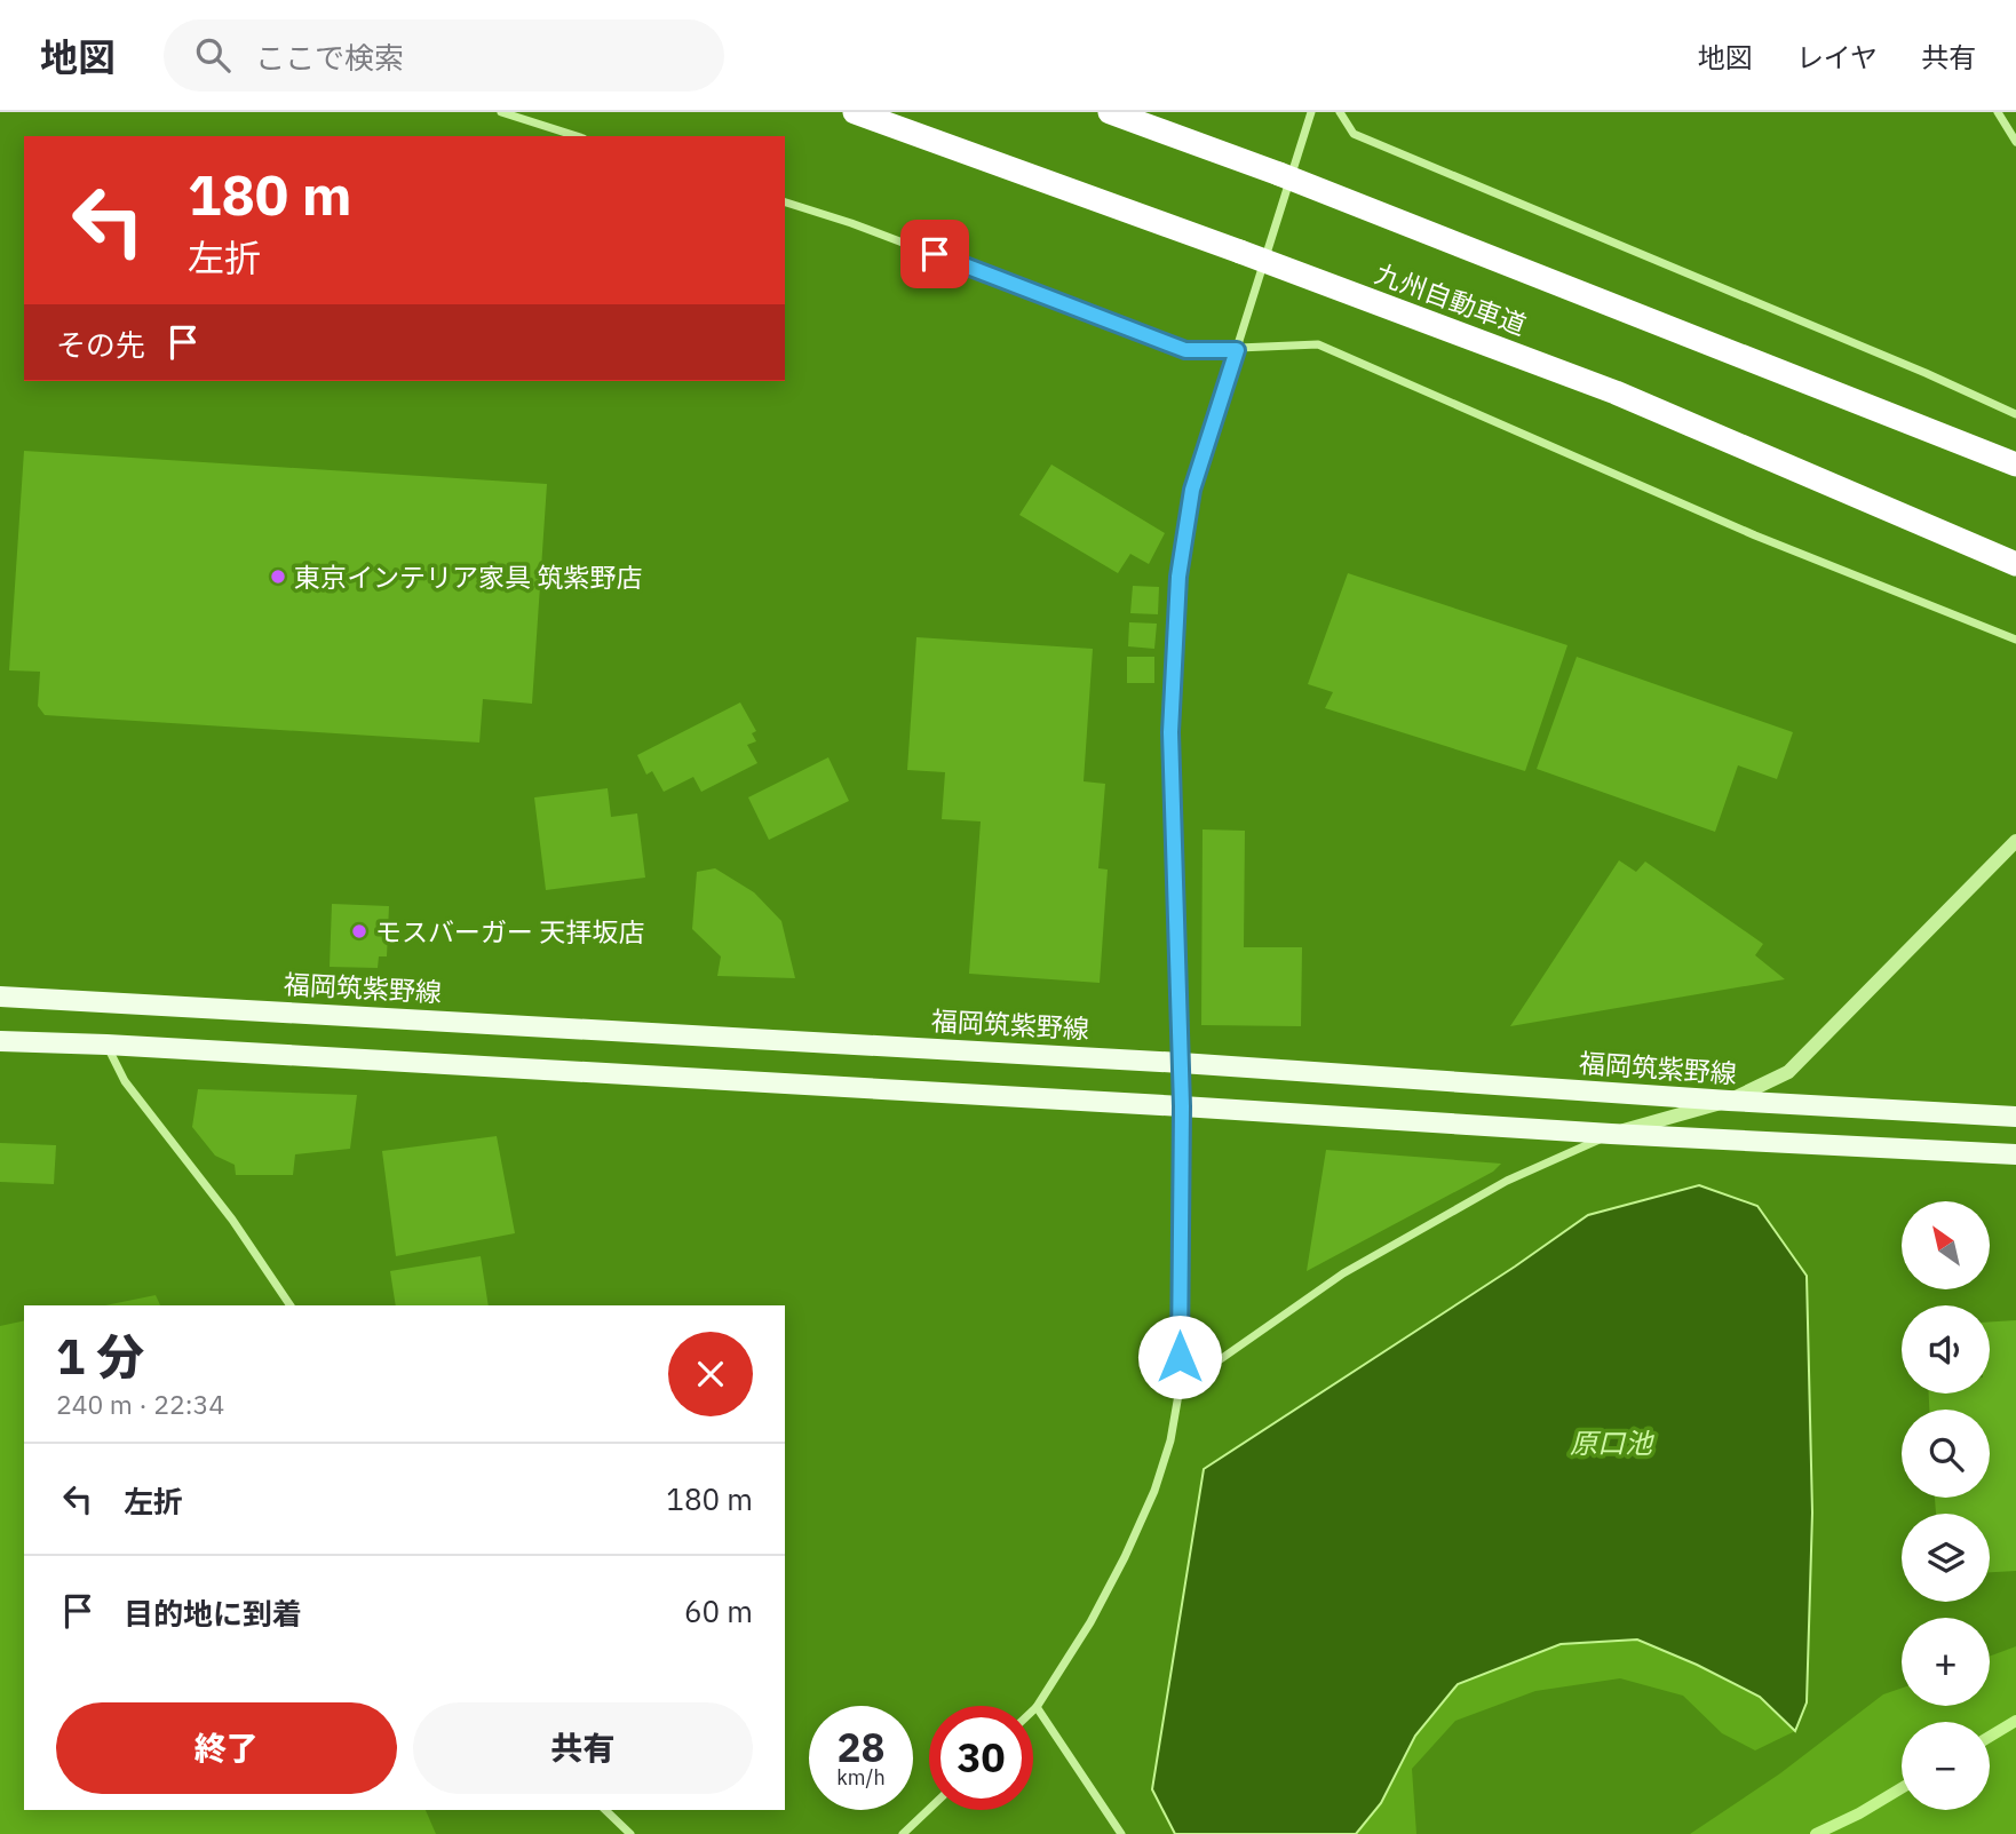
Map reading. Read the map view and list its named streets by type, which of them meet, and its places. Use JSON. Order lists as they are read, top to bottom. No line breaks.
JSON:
{"streets":{"highway":["九州自動車道"],"main road":["福岡筑紫野線"]},"water":["原口池"],"places":["東京インテリア家具 筑紫野店","モスバーガー 天拝坂店"],"north":"top left","page":{"header":"地図","search":"ここで検索","nav":["地図","レイヤ","共有"],"turn":["180 m","左折"],"then":"その先","map_buttons":["+","−"],"heading":["1 分","240 m · 22:34"],"list":[{"name":"左折","value":"180 m"},{"name":"目的地に到着","value":"60 m"}],"buttons":["終了","共有"],"speed":"28 km/h","limit":"30"}}
